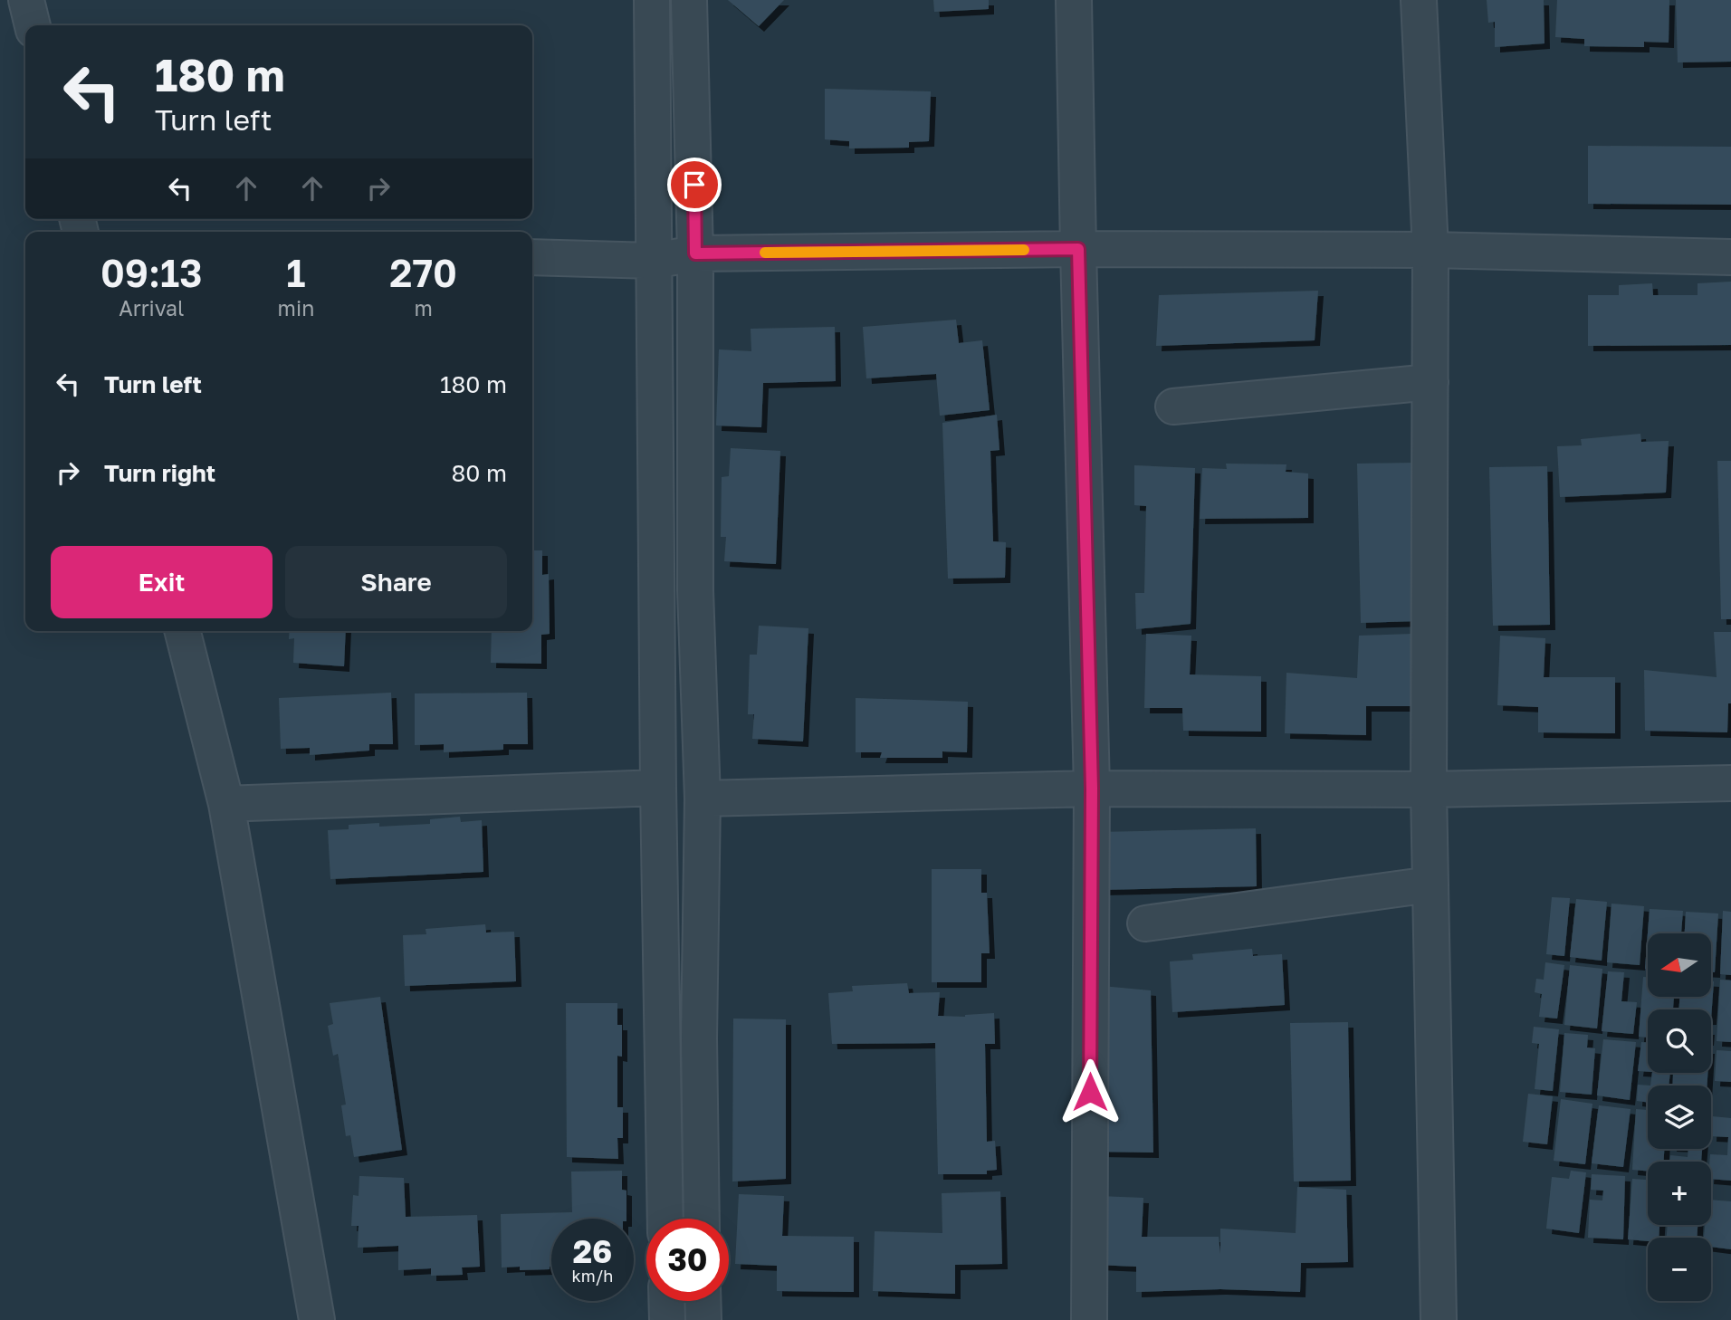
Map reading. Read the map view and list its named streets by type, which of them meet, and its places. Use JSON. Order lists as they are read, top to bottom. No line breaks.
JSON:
{"north":"left","page":{"turn":["180 m","Turn left"],"eta":["09:13","Arrival","1","min","270","m"],"list":[{"name":"Turn left","value":"180 m"},{"name":"Turn right","value":"80 m"}],"buttons":["Exit","Share"],"map_buttons":["+","−"],"speed":"26 km/h","limit":"30"}}
